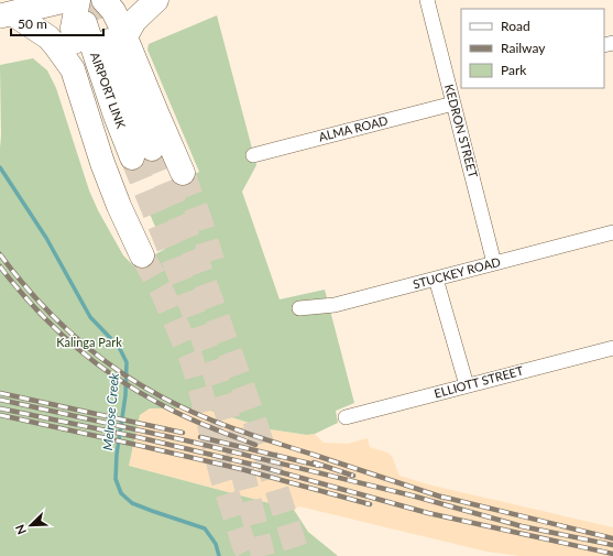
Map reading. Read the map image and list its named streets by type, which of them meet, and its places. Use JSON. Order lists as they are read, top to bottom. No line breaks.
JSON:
{"streets":{"highway":["AIRPORT LINK"],"street":["ALMA ROAD","KEDRON STREET","STUCKEY ROAD","ELLIOTT STREET"]},"crossings":[["ALMA ROAD","KEDRON STREET"],["KEDRON STREET","STUCKEY ROAD"]],"water":["Melrose Creek"],"parks":["Kalinga Park"],"legend":["Road","Railway","Park"],"scale_bar":"50 m","north":"bottom left"}
